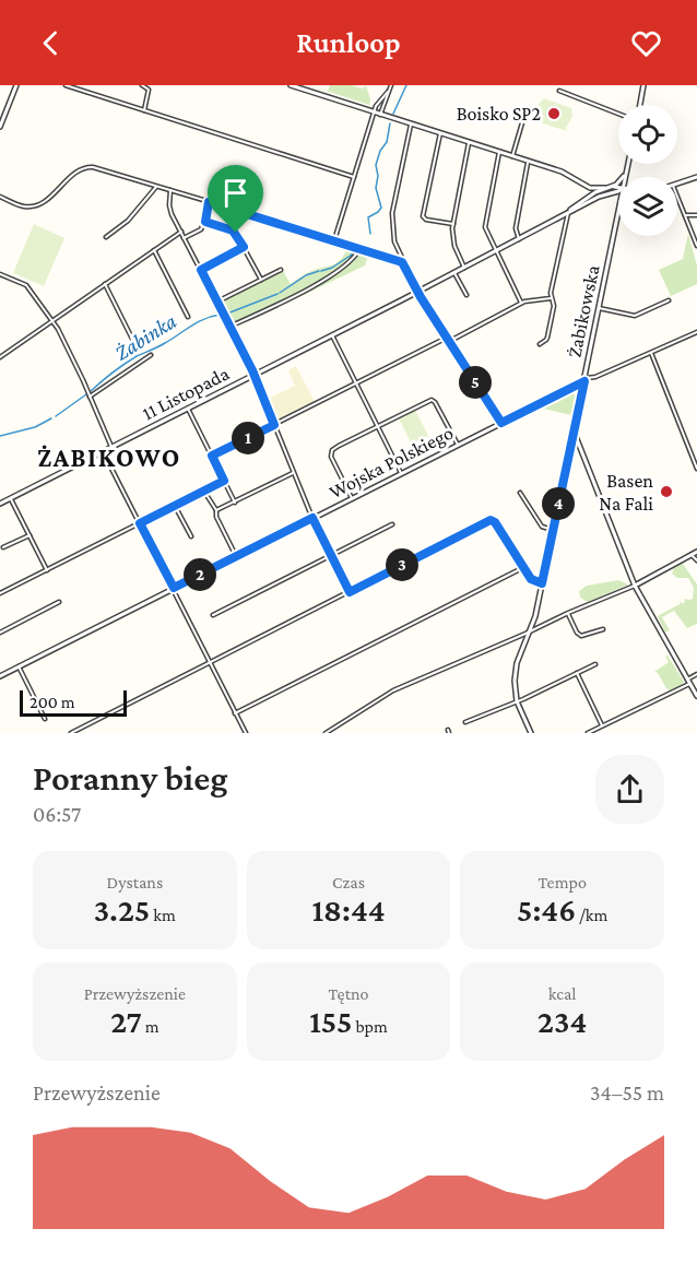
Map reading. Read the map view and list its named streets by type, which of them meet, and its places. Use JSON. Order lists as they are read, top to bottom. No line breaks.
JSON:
{"streets":{"street":["Żabikowska","11 Listopada","Wojska Polskiego"]},"crossings":[["Żabikowska","Wojska Polskiego"]],"districts":["ŻABIKOWO"],"water":["Żabinka"],"places":["Boisko SP2","Basen Na Fali"],"scale_bar":"200 m","page":{"header":"Runloop","pins":["5","1","4","3","2"],"scale":"200 m","heading":["Poranny bieg","06:57"],"stats":[["Dystans","3.25 km"],["Czas","18:44"],["Tempo","5:46 /km"],["Przewyższenie","27 m"],["Tętno","155 bpm"],["kcal","234"]],"chart":["Przewyższenie","34–55 m"]}}
